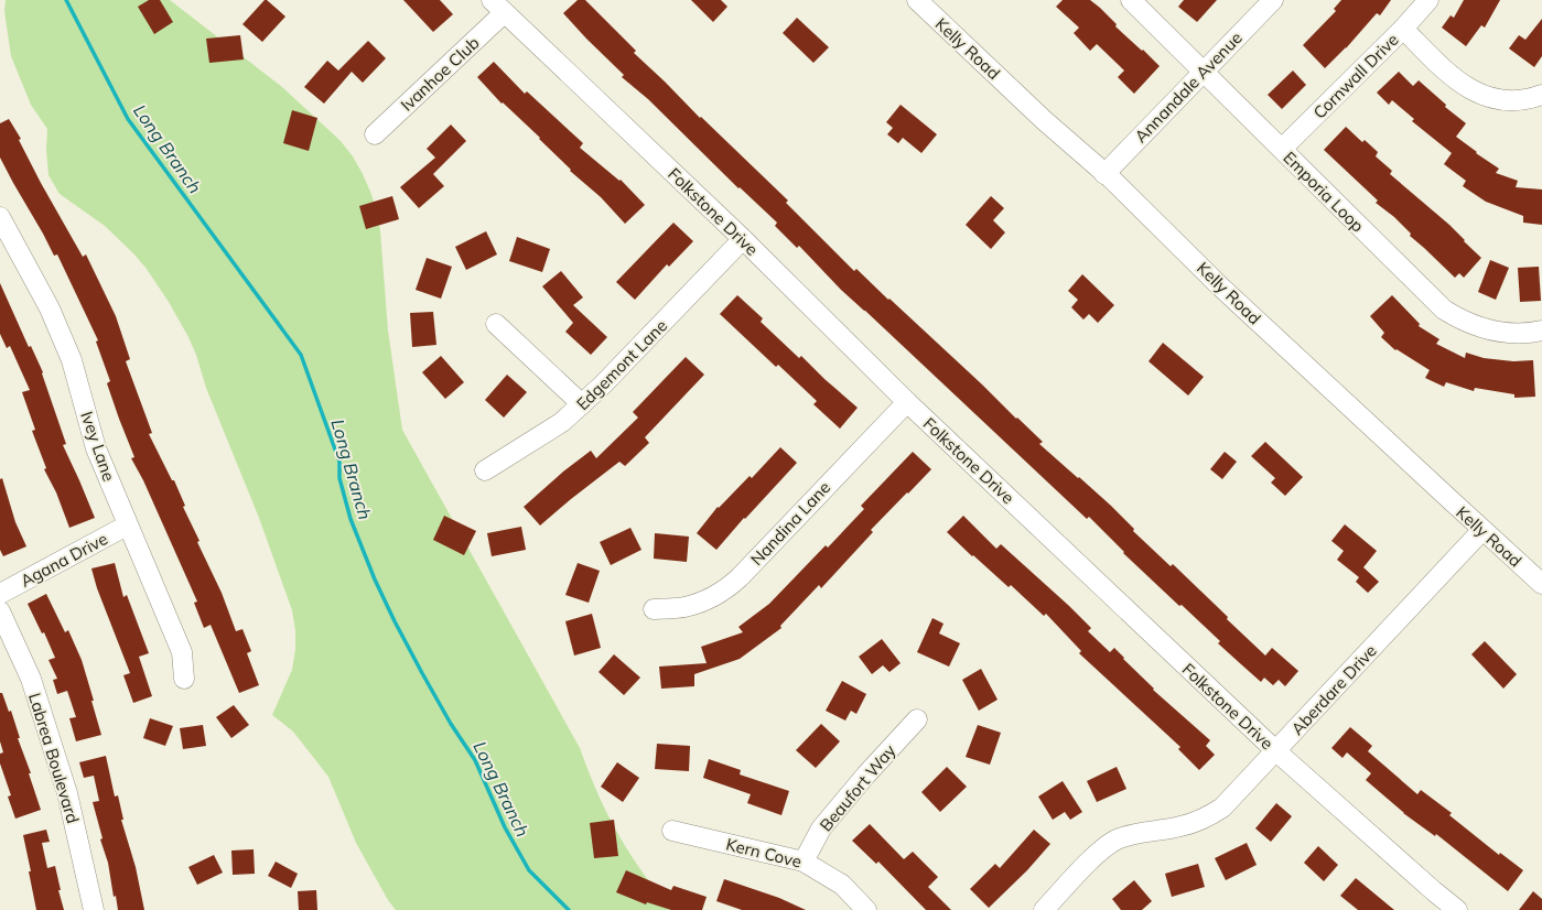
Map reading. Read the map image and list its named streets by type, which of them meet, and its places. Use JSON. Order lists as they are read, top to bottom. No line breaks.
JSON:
{"streets":{"street":["Kelly Road","Ivanhoe Club","Cornwall Drive","Annandale Avenue","Emporia Loop","Folkstone Drive","Edgemont Lane","Ivey Lane","Nandina Lane","Agana Drive","Aberdare Drive","Labrea Boulevard","Beaufort Way","Kern Cove"]},"crossings":[["Kelly Road","Annandale Avenue"],["Kelly Road","Aberdare Drive"],["Ivanhoe Club","Folkstone Drive"],["Cornwall Drive","Emporia Loop"],["Annandale Avenue","Emporia Loop"],["Folkstone Drive","Edgemont Lane"],["Folkstone Drive","Nandina Lane"],["Folkstone Drive","Aberdare Drive"],["Ivey Lane","Agana Drive"],["Beaufort Way","Kern Cove"]],"water":["Long Branch"]}
